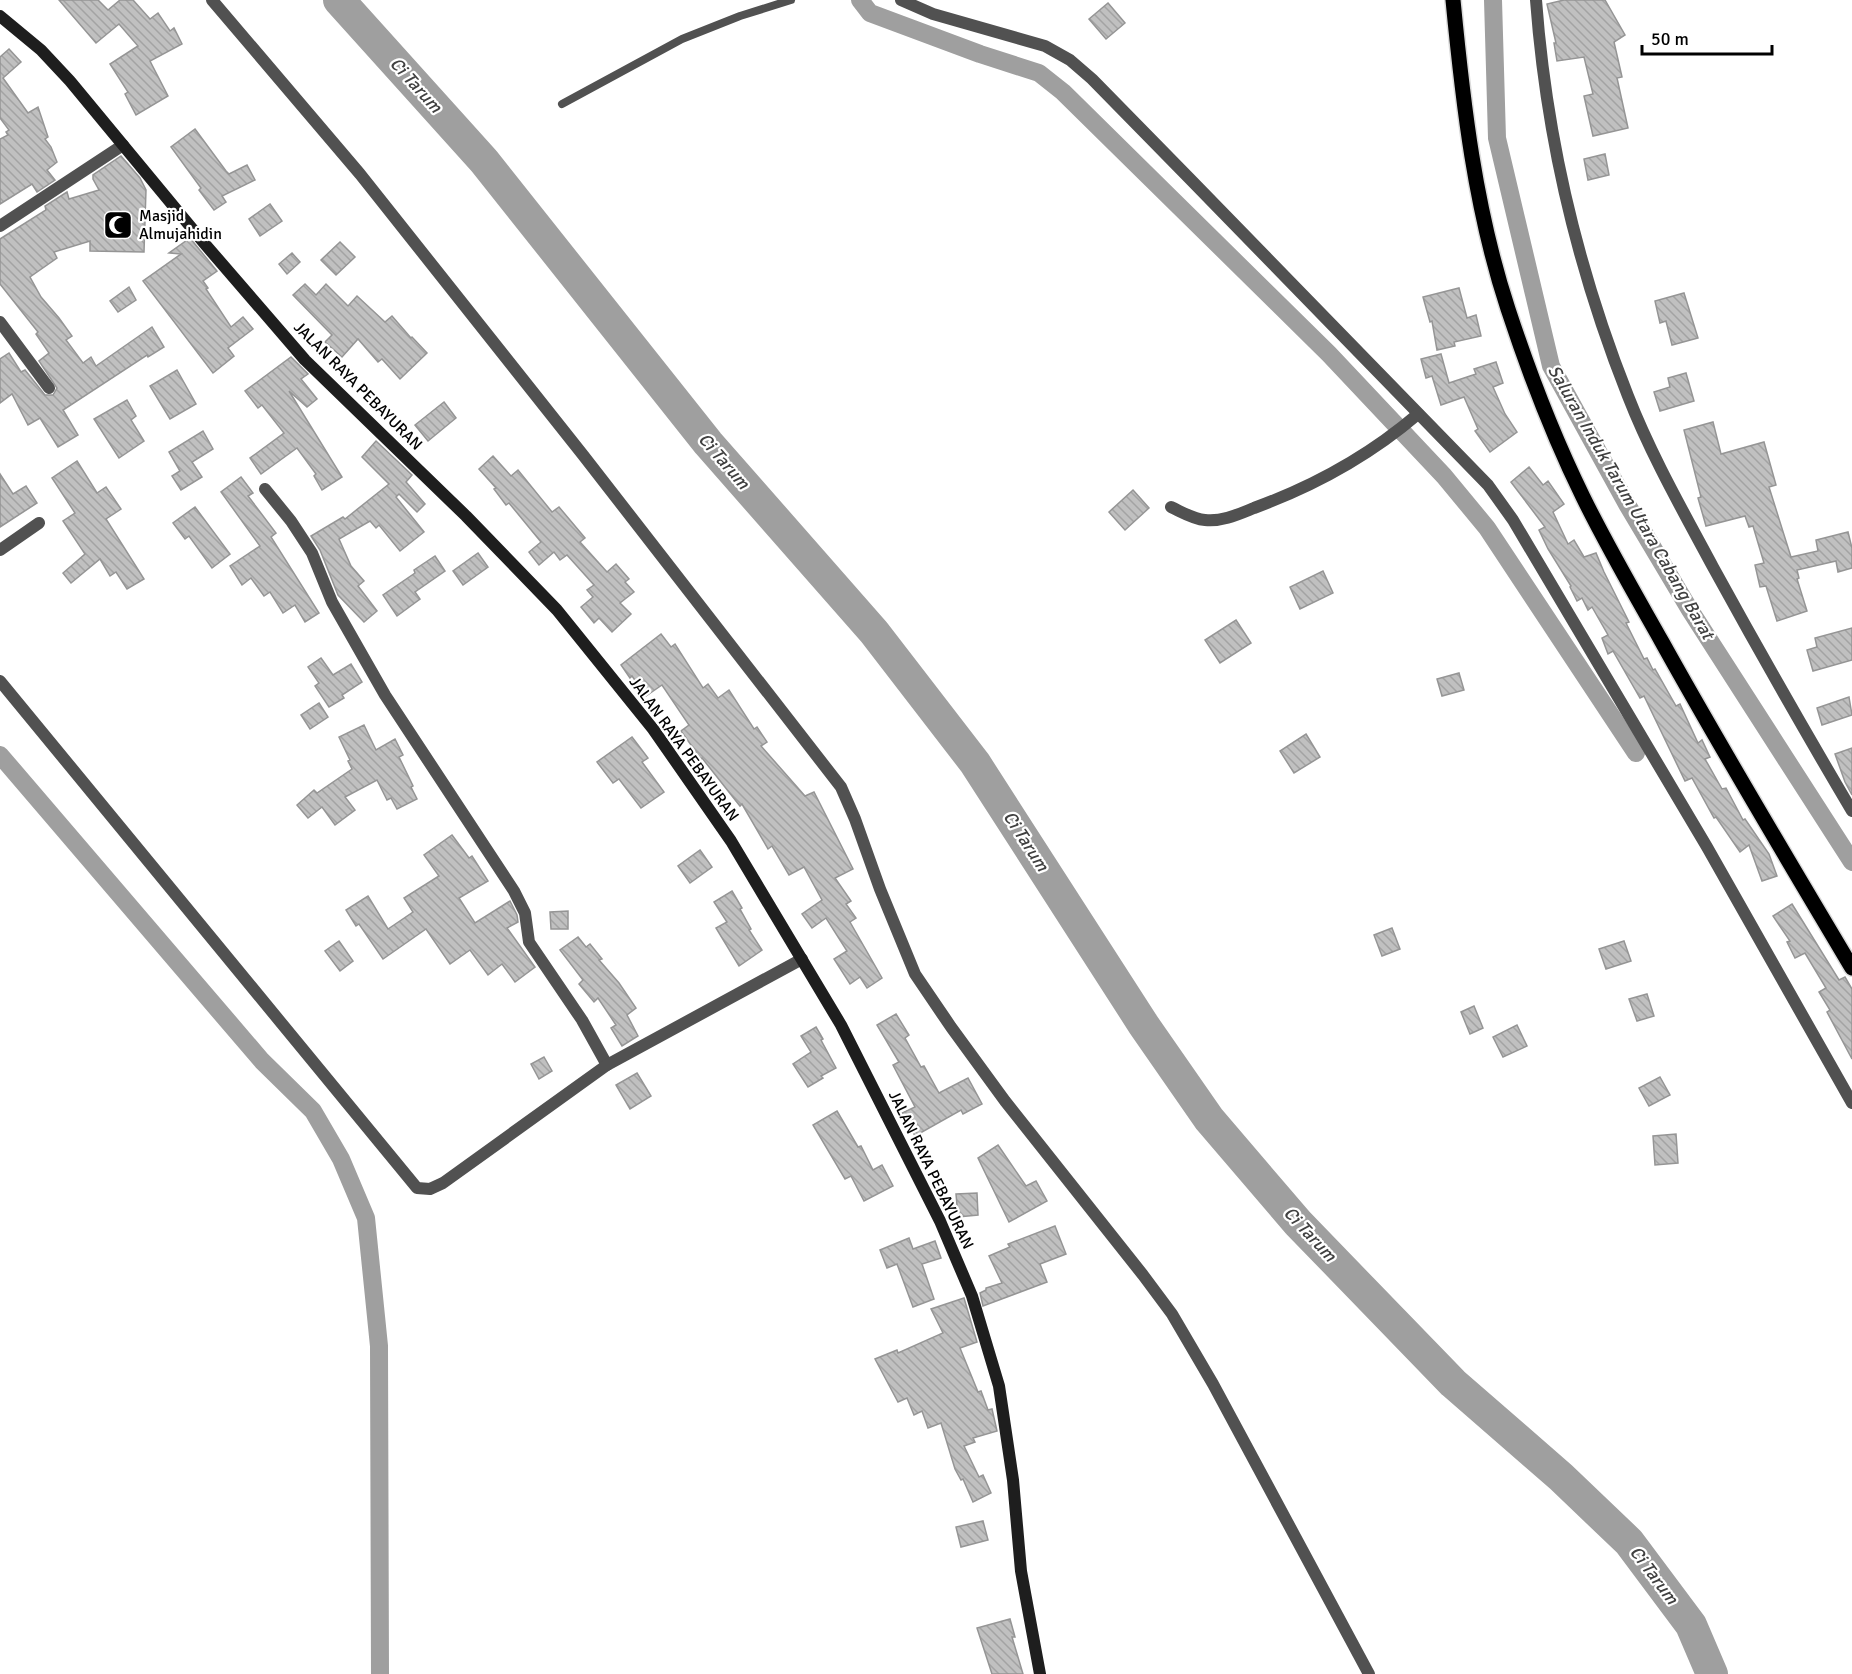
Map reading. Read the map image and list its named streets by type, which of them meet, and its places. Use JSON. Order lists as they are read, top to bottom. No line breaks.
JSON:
{"streets":{"main road":["JALAN RAYA PEBAYURAN"]},"water":["Ci Tarum","Saluran Induk Tarum Utara Cabang Barat"],"places":{"mosque":["Masjid Almujahidin"]},"scale_bar":"50 m"}
